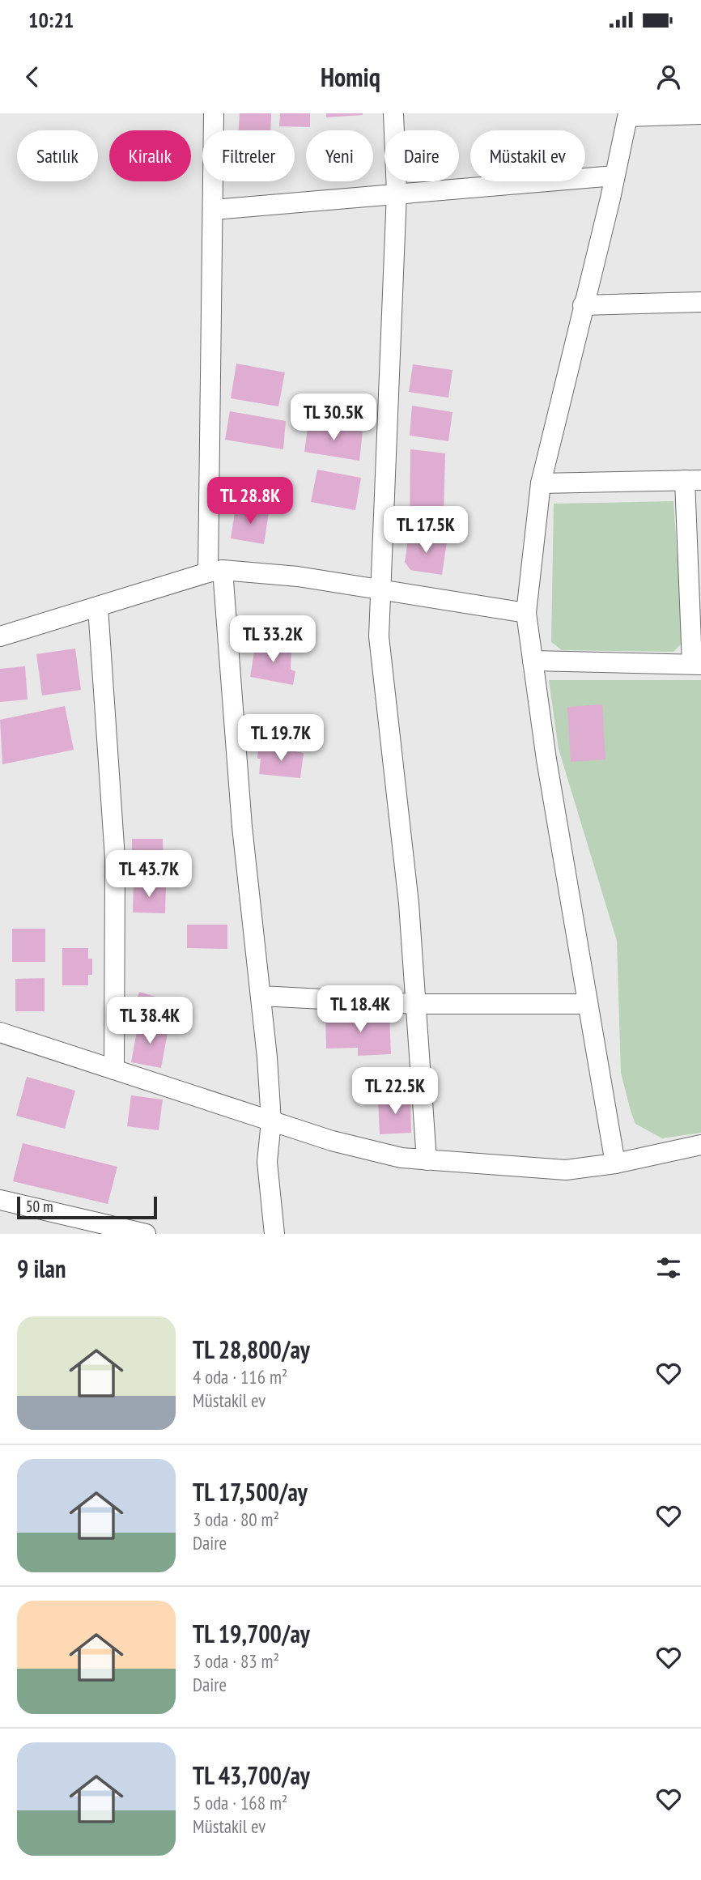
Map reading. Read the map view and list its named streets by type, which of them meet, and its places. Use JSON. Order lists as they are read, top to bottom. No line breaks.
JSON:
{"scale_bar":"50 m","page":{"status":"10:21","header":"Homiq","chip":["Satılık","Kiralık","Filtreler","Yeni","Daire","Müstakil ev"],"price":["TL 30.5K","TL 28.8K","TL 17.5K","TL 33.2K","TL 19.7K","TL 43.7K","TL 18.4K","TL 38.4K","TL 22.5K"],"scale":"50 m","heading":"9 ilan","list":[{"name":"TL 28,800/ay","note":"4 oda · 116 m² · Müstakil ev"},{"name":"TL 17,500/ay","note":"3 oda · 80 m² · Daire"},{"name":"TL 19,700/ay","note":"3 oda · 83 m² · Daire"},{"name":"TL 43,700/ay","note":"5 oda · 168 m² · Müstakil ev"}]}}
